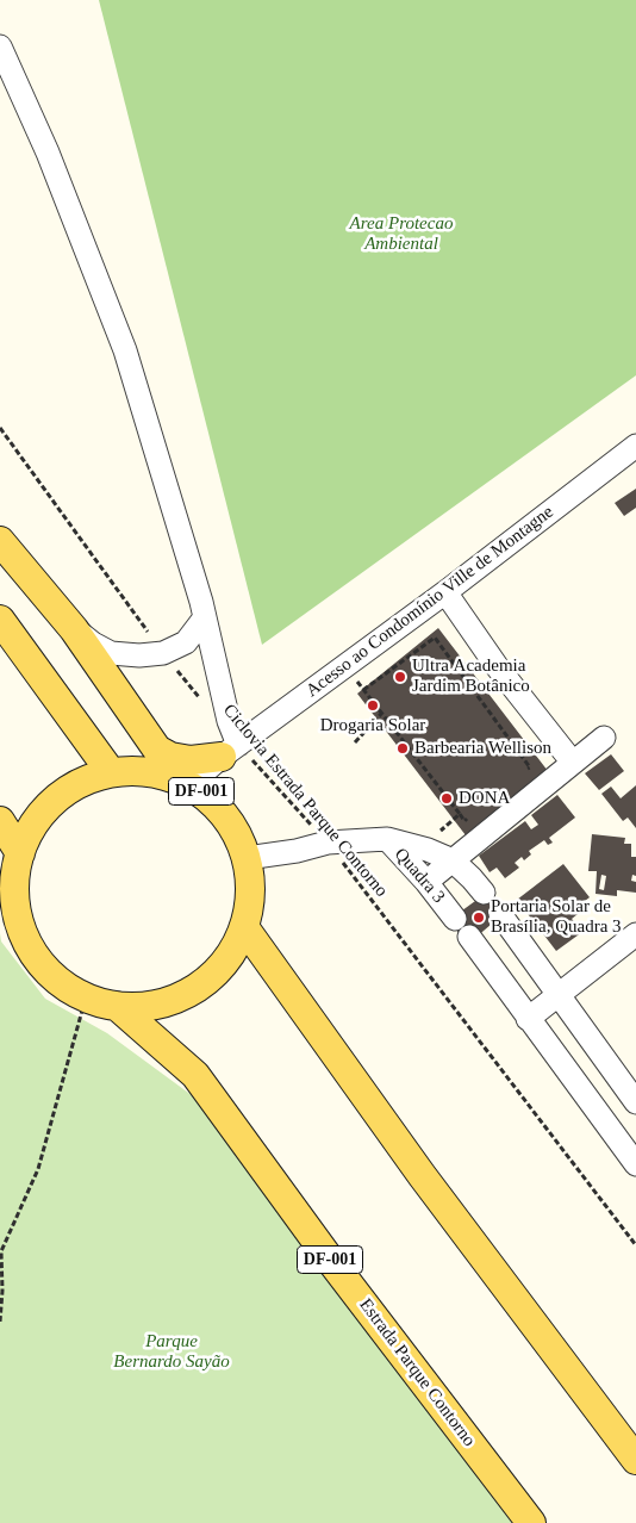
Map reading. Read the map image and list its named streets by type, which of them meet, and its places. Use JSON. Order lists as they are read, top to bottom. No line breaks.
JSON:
{"streets":{"main road":["DF-001","Estrada Parque Contorno"],"street":["Acesso ao Condomínio Ville de Montagne","Quadra 3"],"path":["Ciclovia Estrada Parque Contorno"]},"crossings":[["Acesso ao Condomínio Ville de Montagne","Ciclovia Estrada Parque Contorno"],["DF-001","Estrada Parque Contorno"]],"parks":["Area Protecao Ambiental","Parque Bernardo Sayão"],"places":["Ultra Academia Jardim Botânico","Drogaria Solar","Barbearia Wellison","DONA","Portaria Solar de Brasília, Quadra 3"]}
